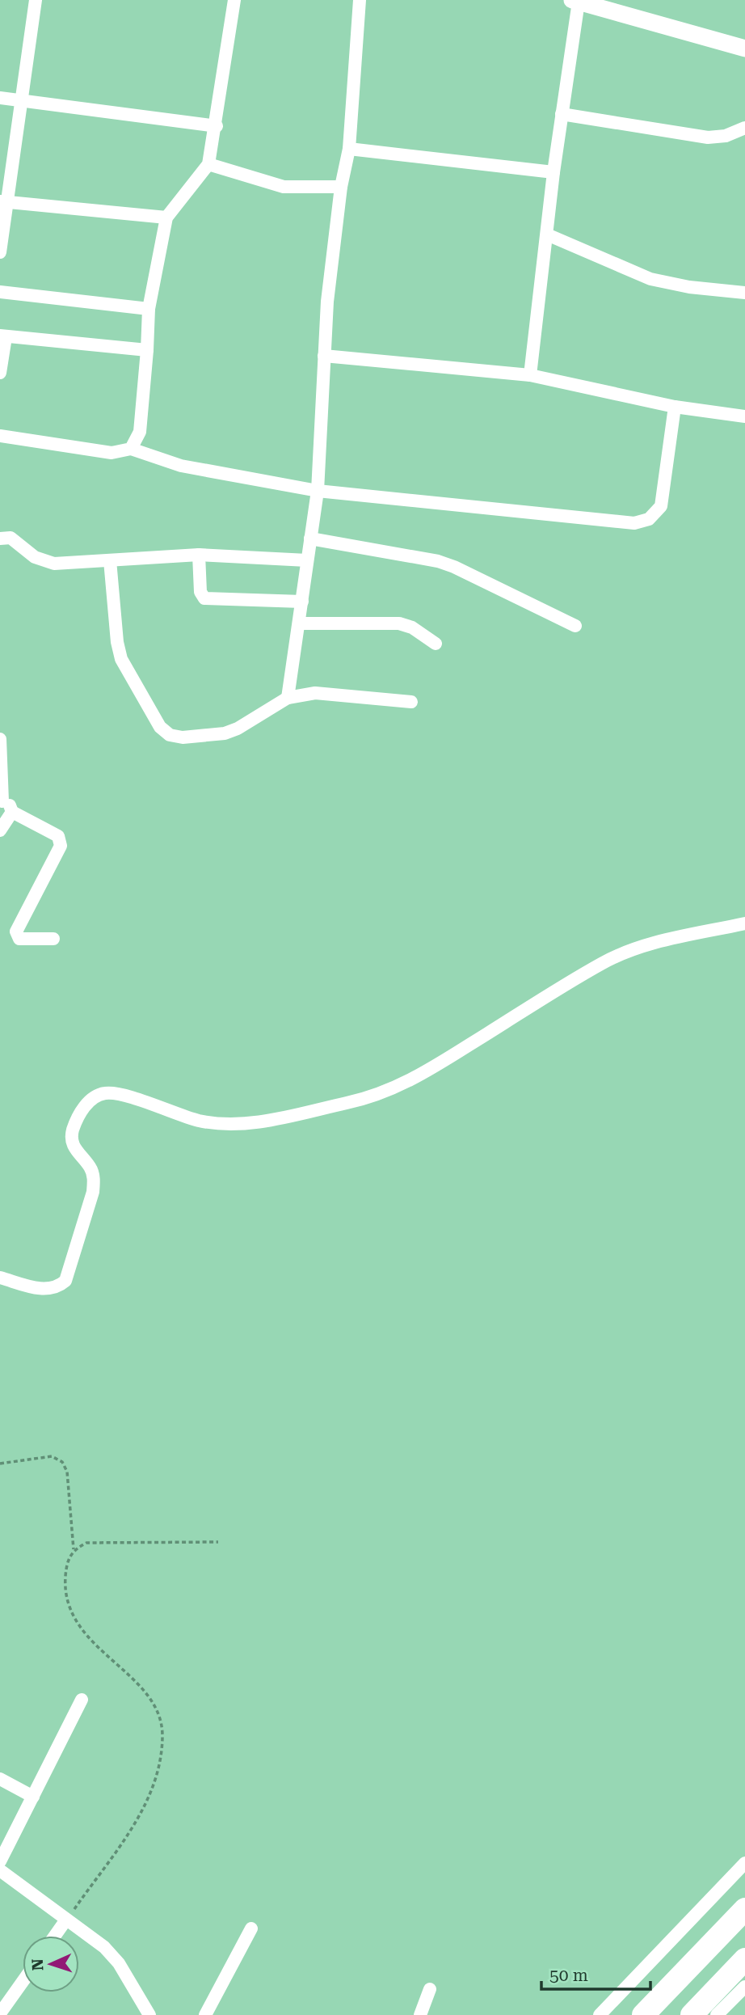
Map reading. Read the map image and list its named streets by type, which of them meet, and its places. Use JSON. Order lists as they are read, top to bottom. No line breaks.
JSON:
{"scale_bar":"50 m","north":"left"}
